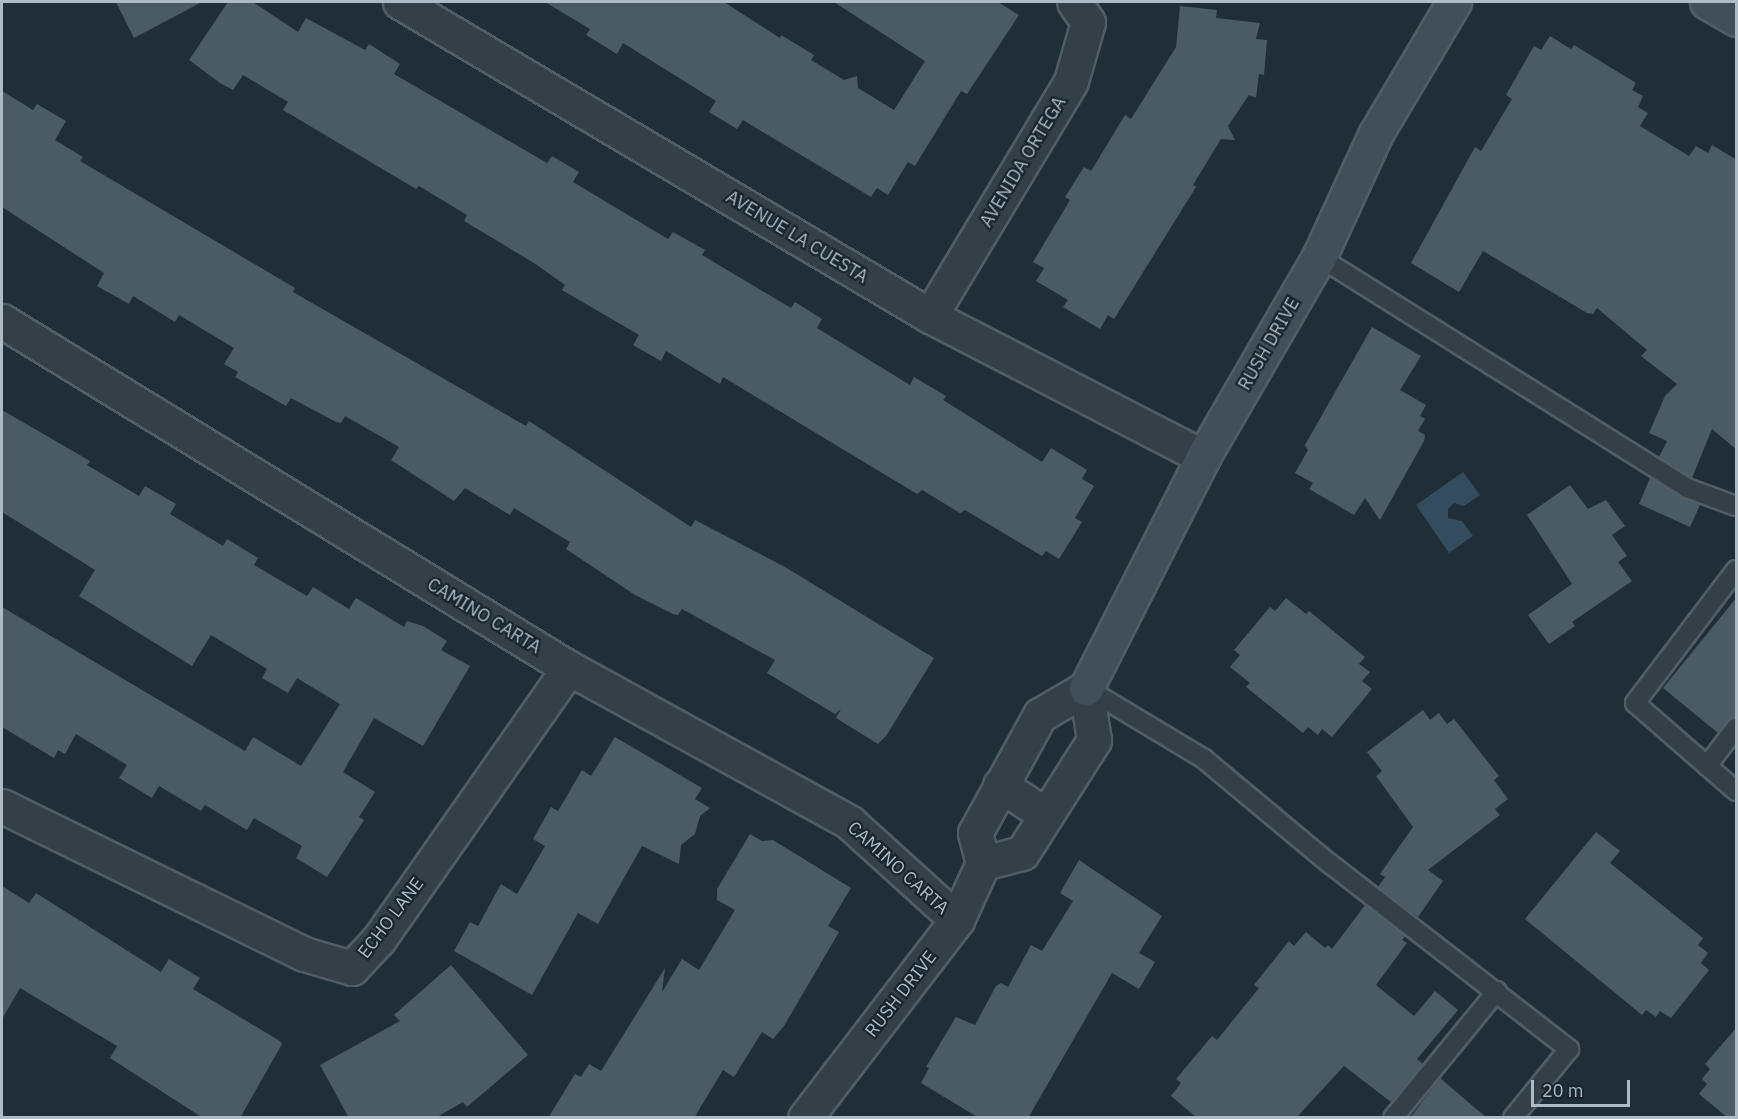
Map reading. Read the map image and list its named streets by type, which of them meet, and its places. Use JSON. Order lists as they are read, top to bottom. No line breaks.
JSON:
{"streets":{"street":["AVENIDA ORTEGA","AVENUE LA CUESTA","RUSH DRIVE","CAMINO CARTA","ECHO LANE"]},"crossings":[["AVENIDA ORTEGA","AVENUE LA CUESTA"],["AVENUE LA CUESTA","RUSH DRIVE"],["RUSH DRIVE","CAMINO CARTA"],["CAMINO CARTA","ECHO LANE"]],"scale_bar":"20 m"}
